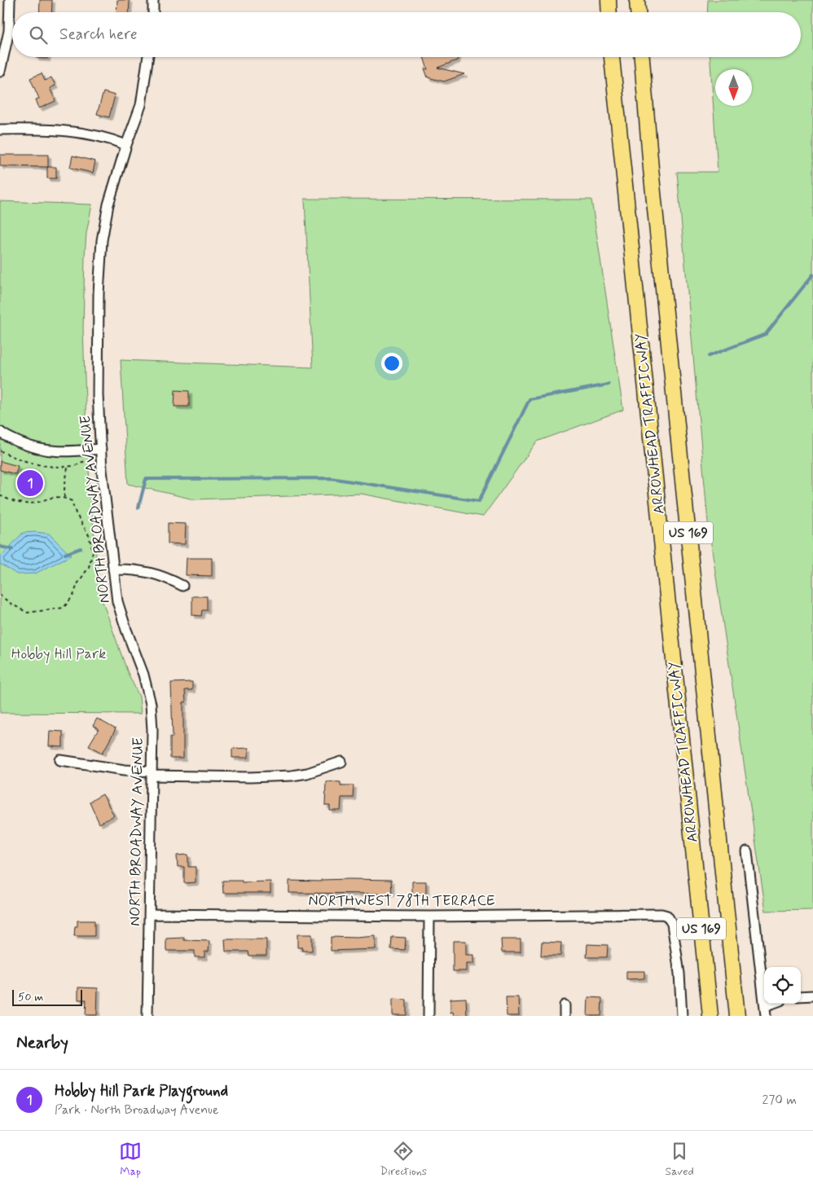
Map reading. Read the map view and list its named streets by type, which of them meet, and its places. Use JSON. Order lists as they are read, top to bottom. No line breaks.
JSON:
{"streets":{"highway":["ARROWHEAD TRAFFICWAY","US 169"],"street":["NORTH BROADWAY AVENUE","NORTHWEST 78TH TERRACE"]},"crossings":[["NORTH BROADWAY AVENUE","NORTHWEST 78TH TERRACE"]],"parks":["Hobby Hill Park"],"scale_bar":"50 m","north":"bottom","page":{"search":"Search here","pins":"1","scale":"50 m","heading":"Nearby","list":[{"mark":"1","name":"Hobby Hill Park Playground","note":"Park · North Broadway Avenue","value":"270 m"}],"nav":["Map","Directions","Saved"]}}
